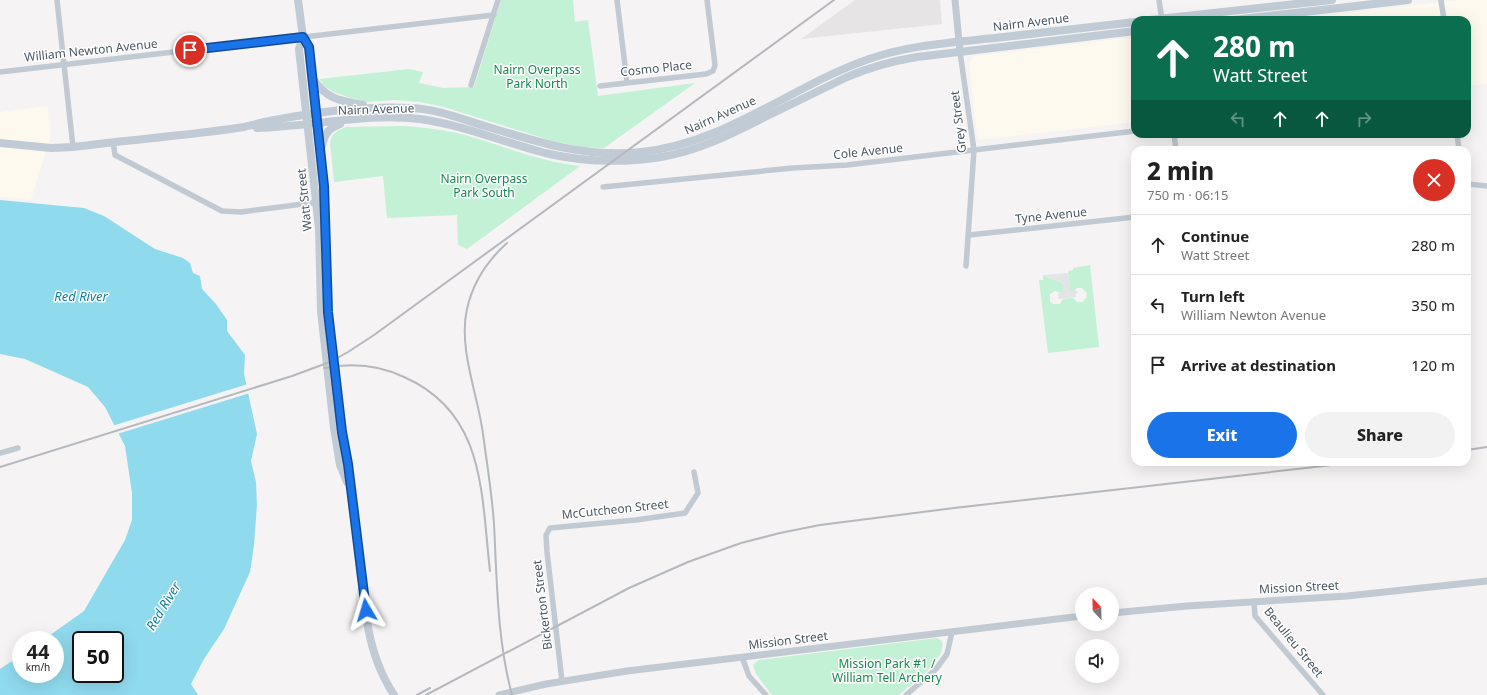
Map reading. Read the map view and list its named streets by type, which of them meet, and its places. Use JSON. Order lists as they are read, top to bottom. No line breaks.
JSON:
{"streets":{"main road":["Nairn Avenue","Watt Street"],"street":["William Newton Avenue","Cosmo Place","Grey Street","Cole Avenue","Tyne Avenue","McCutcheon Street","Mission Street","Bickerton Street","Beaulieu Street"]},"crossings":[["Nairn Avenue","Grey Street"],["Nairn Avenue","Watt Street"],["William Newton Avenue","Watt Street"],["Grey Street","Cole Avenue"],["Grey Street","Tyne Avenue"],["McCutcheon Street","Bickerton Street"],["Mission Street","Bickerton Street"],["Mission Street","Beaulieu Street"]],"water":["Red River"],"parks":["Nairn Overpass Park North","Nairn Overpass Park South","Mission Park #1 / William Tell Archery"],"north":"top","page":{"turn":["280 m","Watt Street"],"heading":["2 min","750 m · 06:15"],"list":[{"name":"Continue","note":"Watt Street","value":"280 m"},{"name":"Turn left","note":"William Newton Avenue","value":"350 m"},{"name":"Arrive at destination","value":"120 m"}],"buttons":["Exit","Share"],"speed":"44 km/h","limit":"50"}}
